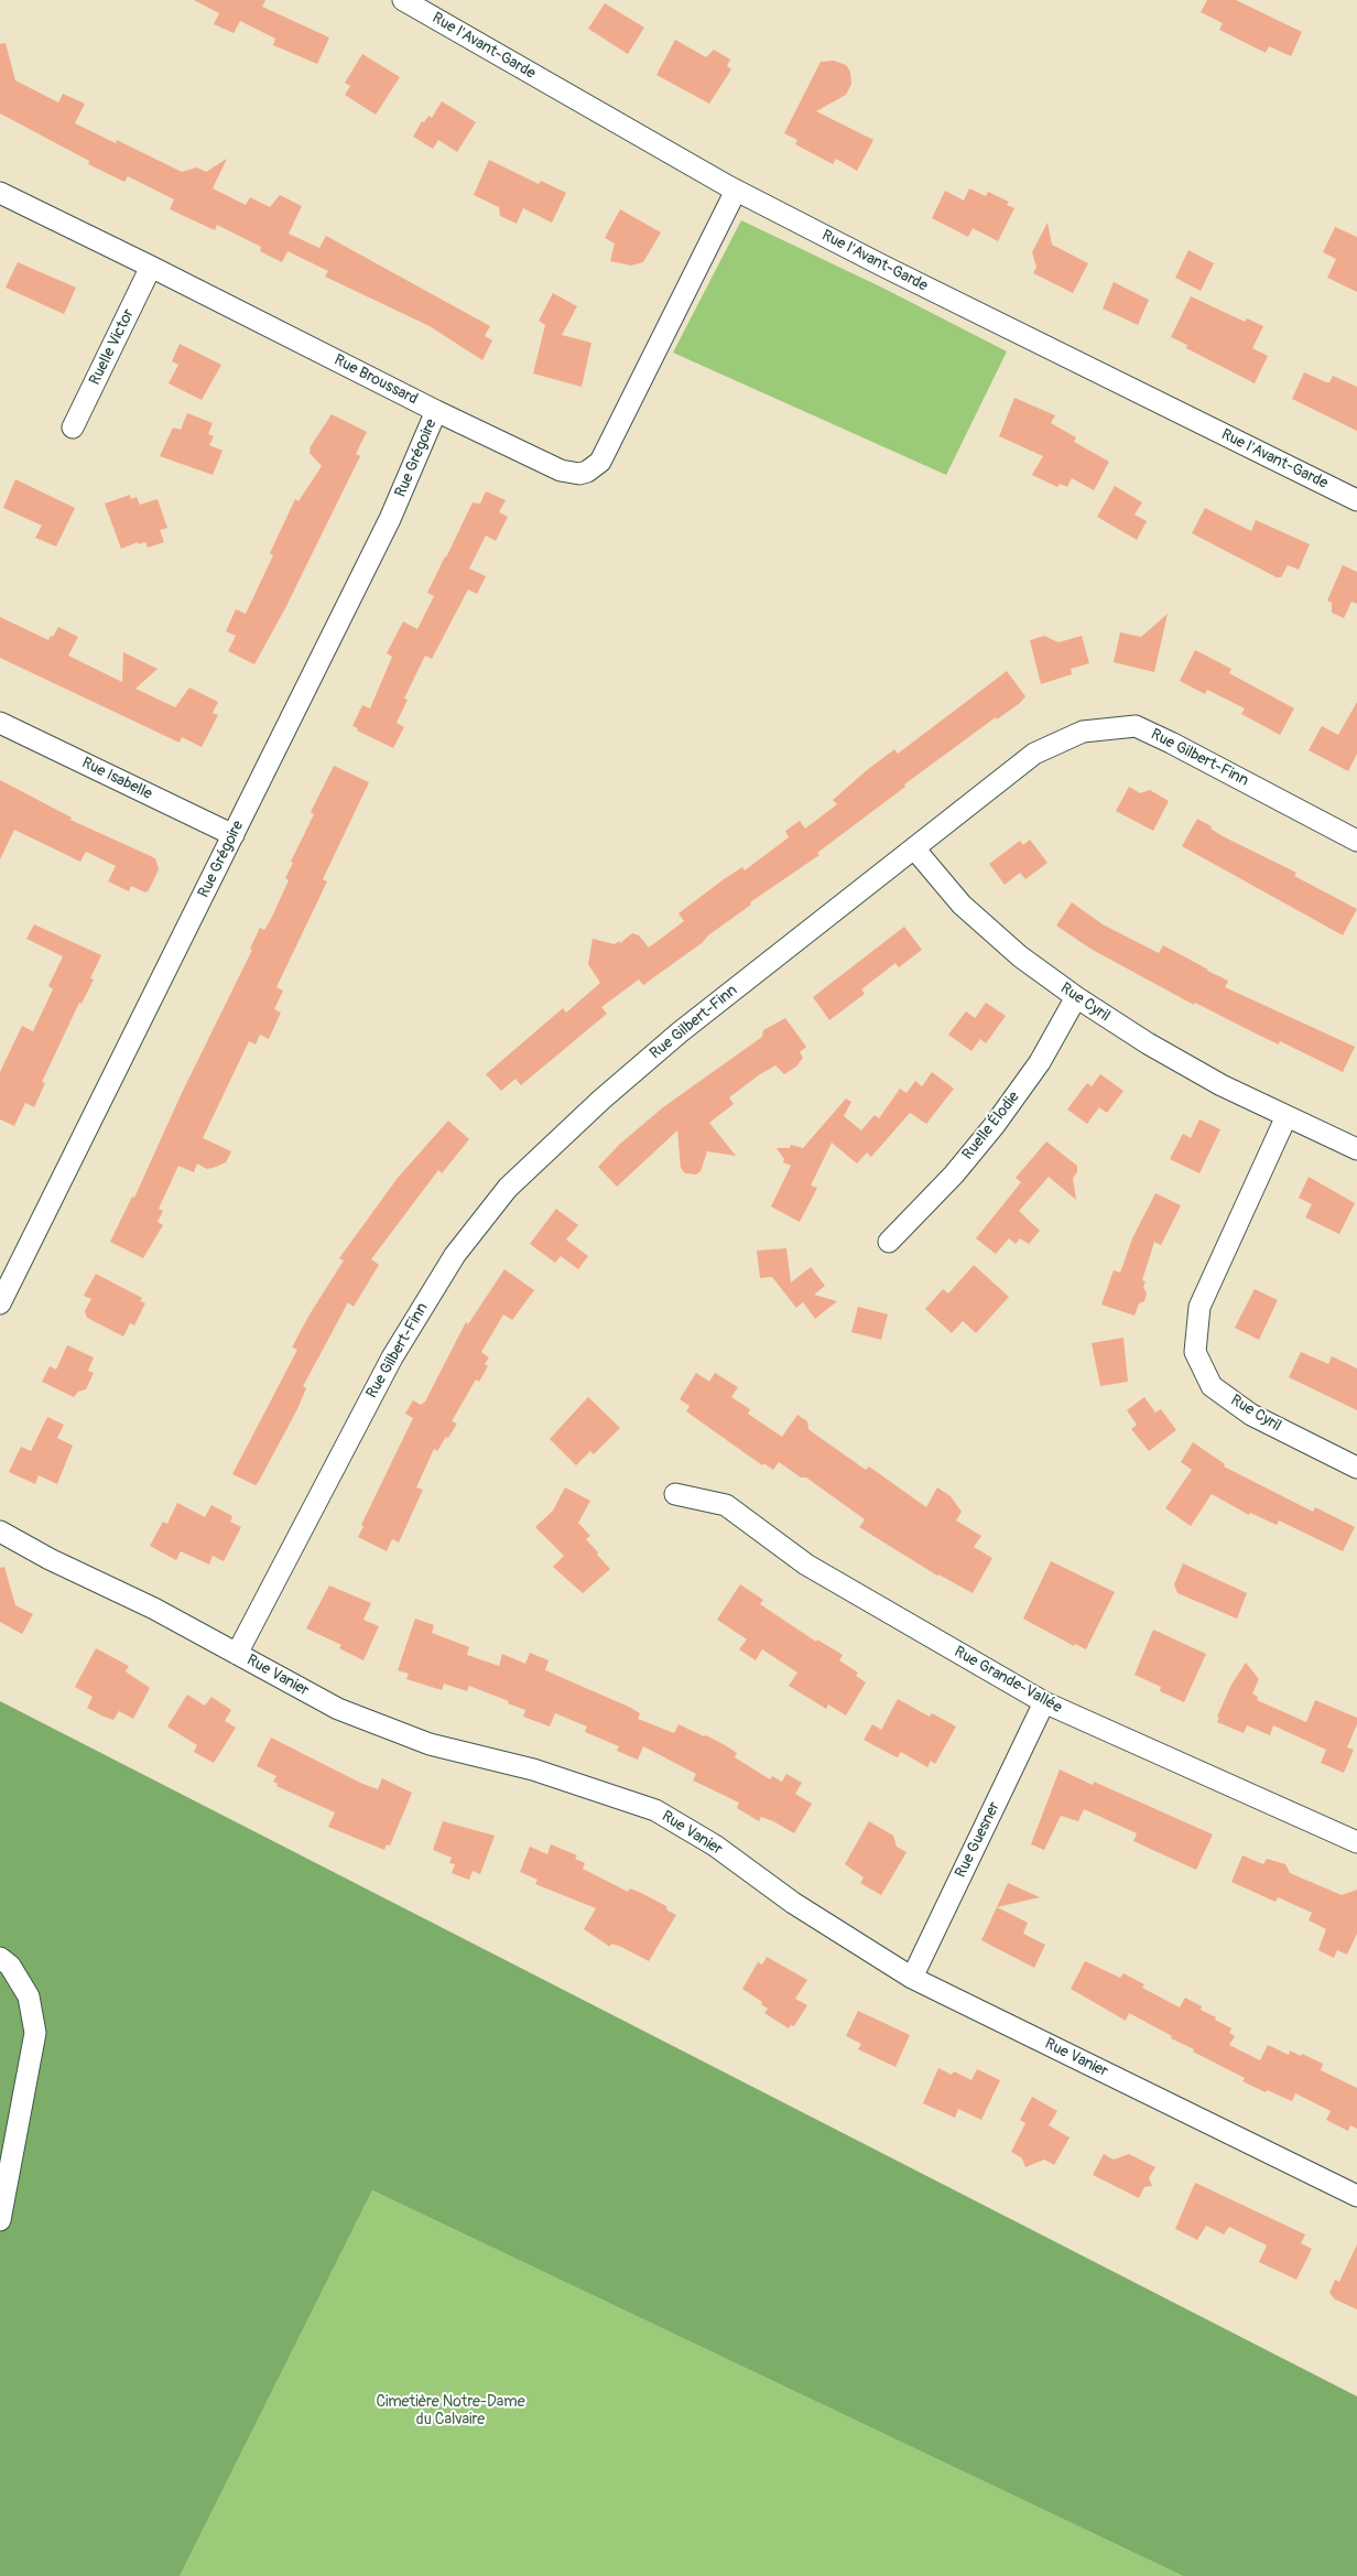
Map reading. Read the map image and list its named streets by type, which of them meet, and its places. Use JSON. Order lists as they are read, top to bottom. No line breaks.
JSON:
{"streets":{"street":["Rue l'Avant-Garde","Ruelle Victor","Rue Broussard","Rue Grégoire","Rue Gilbert-Finn","Rue Isabelle","Rue Cyril","Ruelle Élodie","Rue Vanier","Rue Grande-Vallée","Rue Guesner"]},"crossings":[["Rue l'Avant-Garde","Rue Broussard"],["Ruelle Victor","Rue Broussard"],["Rue Broussard","Rue Grégoire"],["Rue Grégoire","Rue Isabelle"],["Rue Gilbert-Finn","Rue Cyril"],["Rue Gilbert-Finn","Rue Vanier"],["Rue Cyril","Ruelle Élodie"],["Rue Vanier","Rue Guesner"],["Rue Grande-Vallée","Rue Guesner"]],"parks":["Cimetière Notre-Dame du Calvaire"]}
